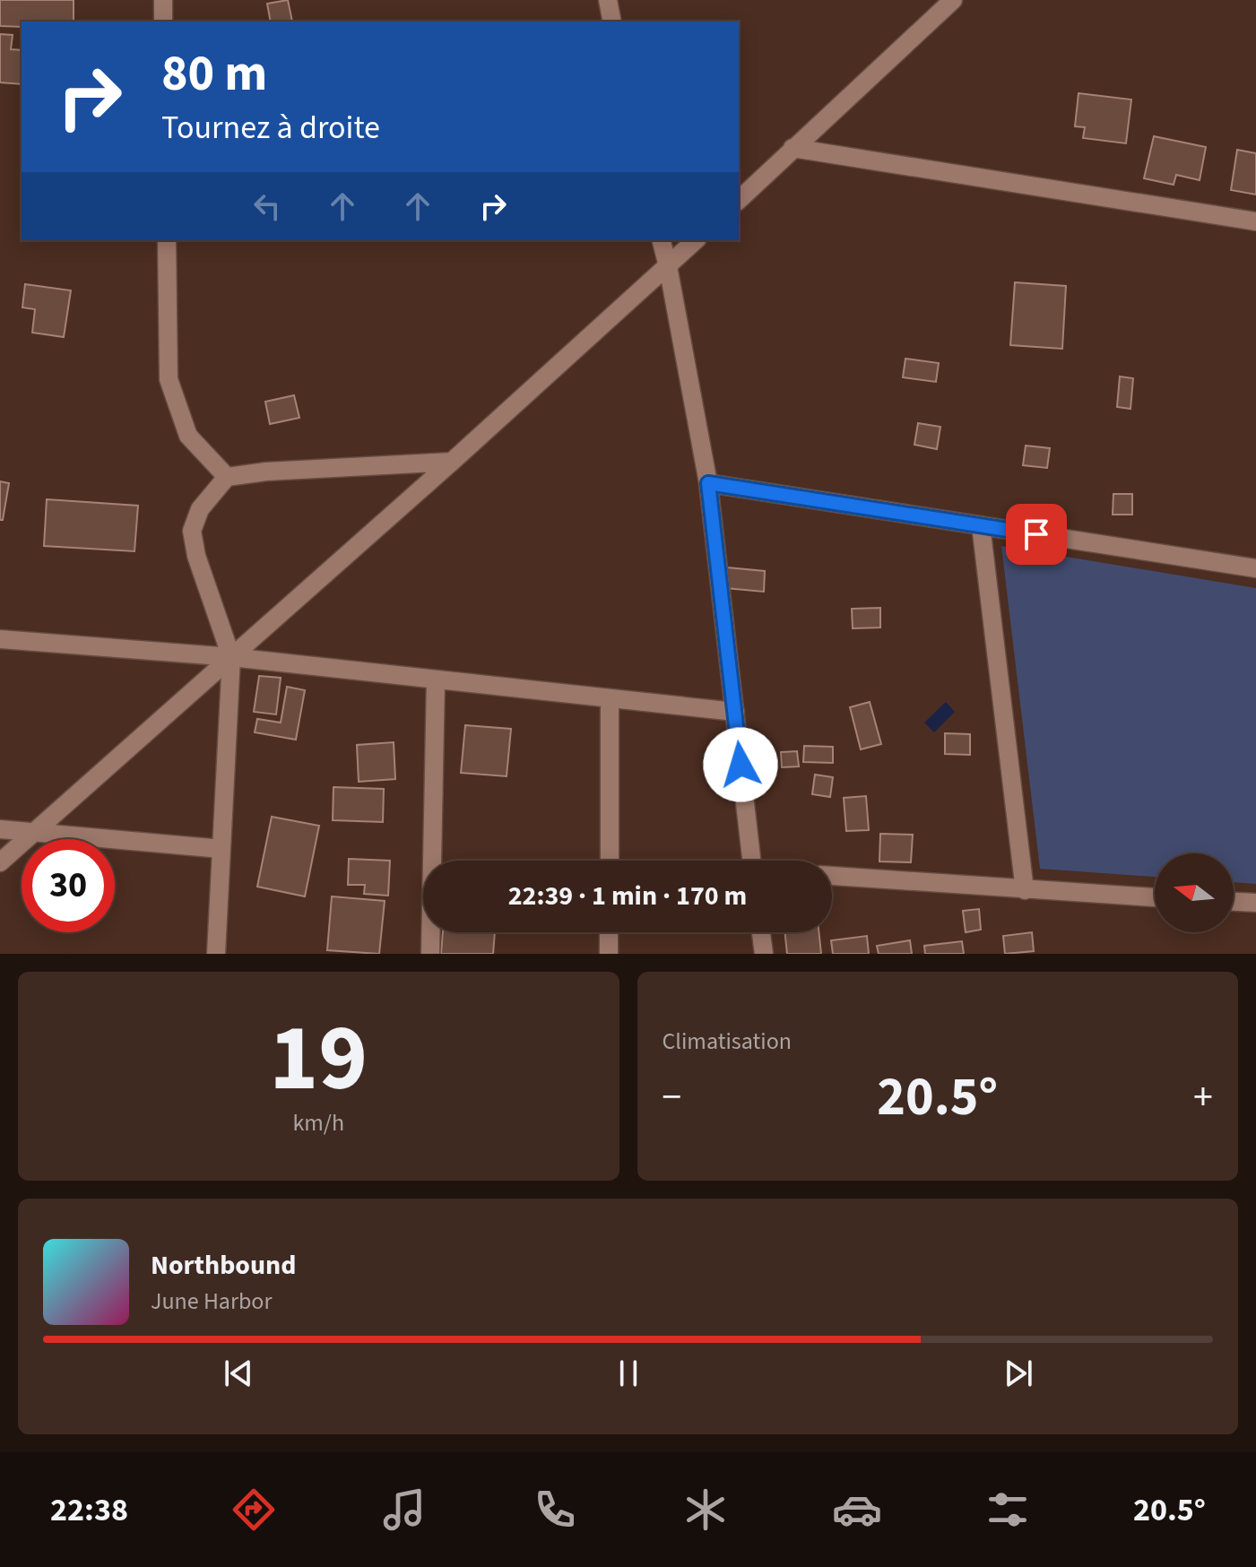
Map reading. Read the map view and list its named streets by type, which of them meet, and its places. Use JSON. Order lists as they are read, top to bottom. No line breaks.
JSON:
{"north":"left","page":{"turn":["80 m","Tournez à droite"],"limit":"30","trip":"22:39 · 1 min · 170 m","tile":[["19","km/h"],"Climatisation"],"heat":["−","20.5°","+"],"song":["Northbound","June Harbor"],"tabs":["22:38","20.5°"]}}
